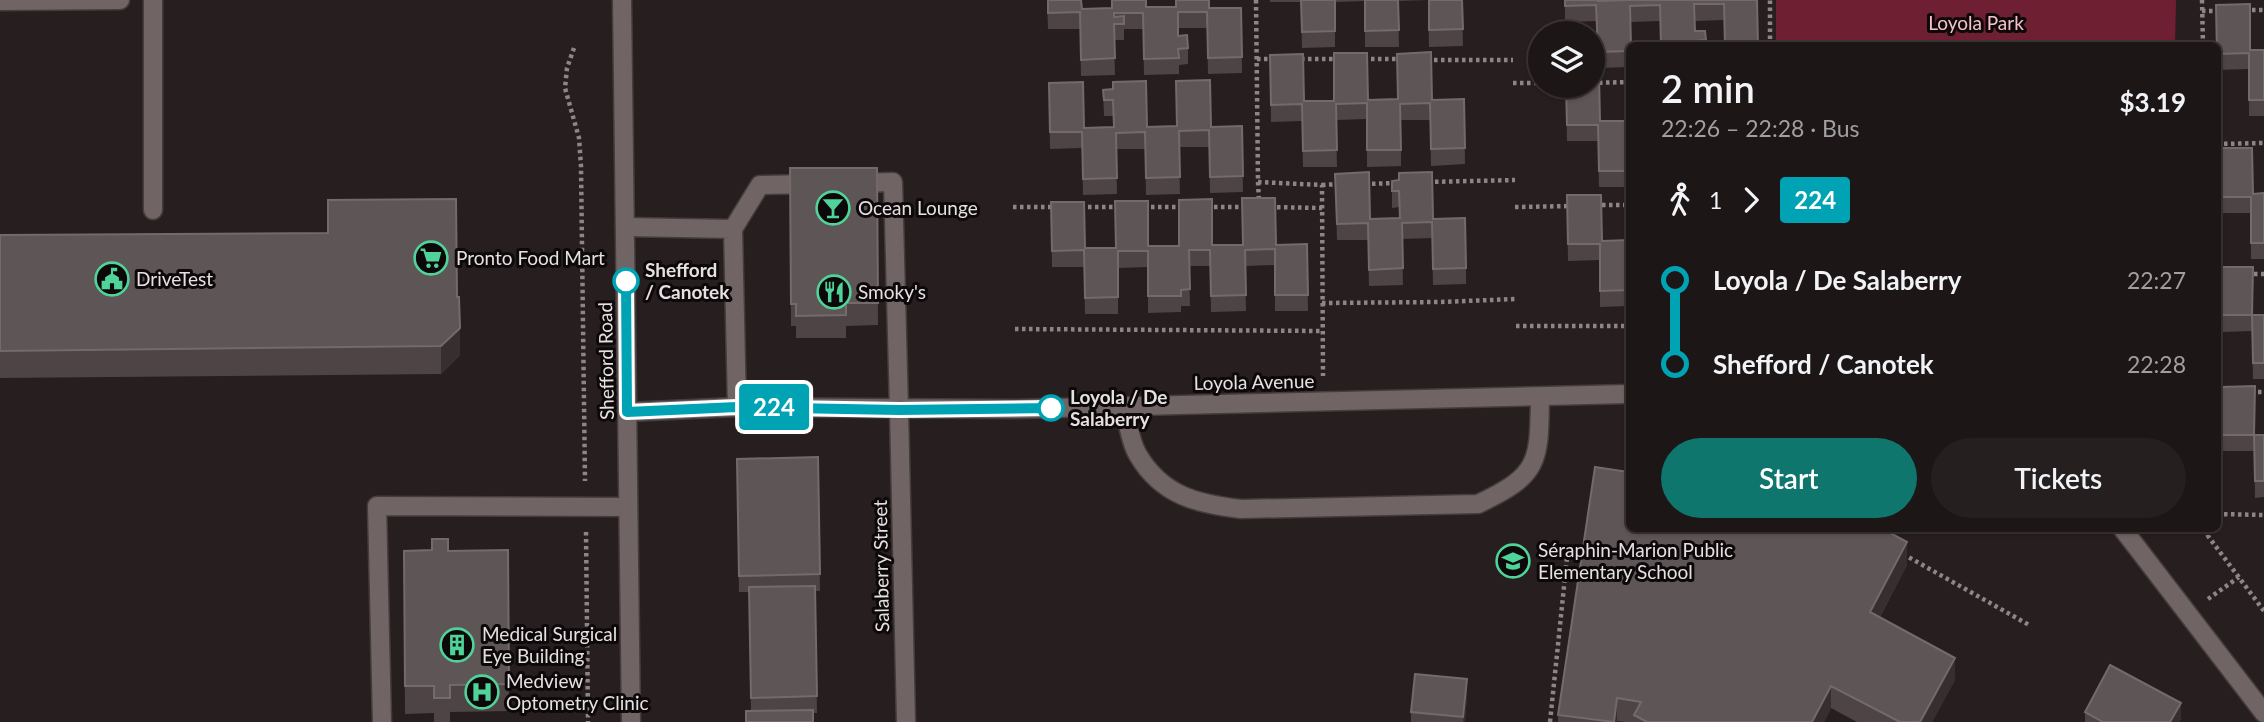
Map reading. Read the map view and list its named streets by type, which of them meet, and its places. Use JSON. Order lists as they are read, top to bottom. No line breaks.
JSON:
{"streets":{"street":["Shefford Road","Loyola Avenue","Salaberry Street"]},"crossings":[["Shefford Road","Loyola Avenue"],["Loyola Avenue","Salaberry Street"]],"parks":["Loyola Park"],"places":{"bar":["Ocean Lounge"],"supermarket":["Pronto Food Mart"],"public building":["DriveTest"],"other":["Shefford / Canotek","Loyola / De Salaberry"],"restaurant":["Smoky's"],"school or university":["Séraphin-Marion Public Elementary School"],"building":["Medical Surgical Eye Building"],"hospital":["Medview Optometry Clinic"]},"lines":["bus line 224"],"page":{"on_map":"224","heading":["2 min","22:26 – 22:28 · Bus","$3.19"],"legs":["1","224"],"list":[{"name":"Loyola / De Salaberry","value":"22:27"},{"name":"Shefford / Canotek","value":"22:28"}],"buttons":["Start","Tickets"]}}
